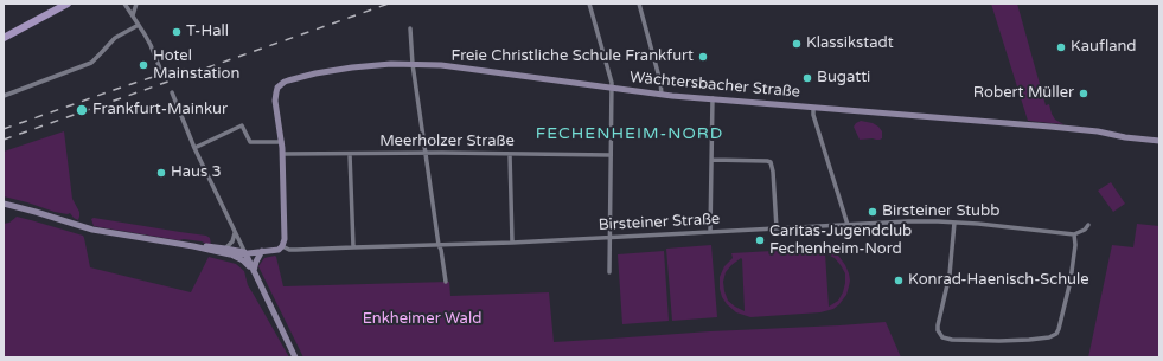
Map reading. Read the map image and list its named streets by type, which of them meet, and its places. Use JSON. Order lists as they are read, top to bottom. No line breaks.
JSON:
{"streets":{"street":["Wächtersbacher Straße","Meerholzer Straße","Birsteiner Straße"]},"districts":["FECHENHEIM-NORD"],"parks":["Enkheimer Wald"],"places":["T-Hall","Klassikstadt","Kaufland","Freie Christliche Schule Frankfurt","Hotel Mainstation","Bugatti","Robert Müller","Frankfurt-Mainkur","Haus 3","Birsteiner Stubb","Caritas-Jugendclub Fechenheim-Nord","Konrad-Haenisch-Schule"]}
